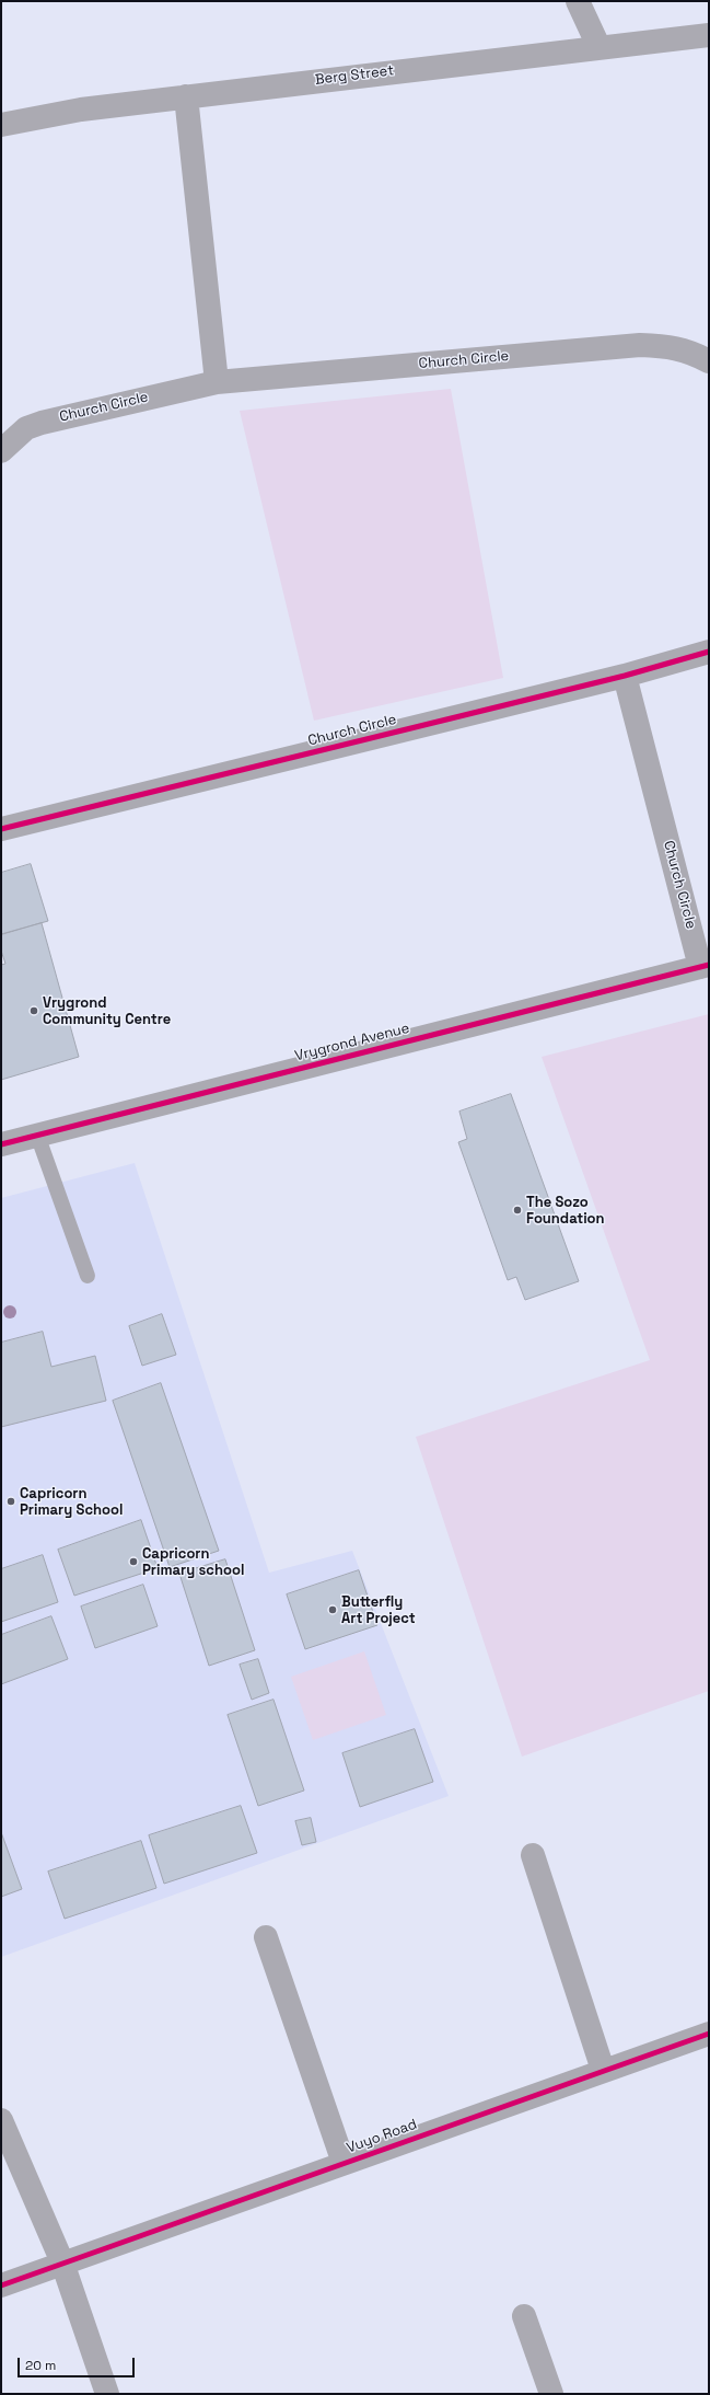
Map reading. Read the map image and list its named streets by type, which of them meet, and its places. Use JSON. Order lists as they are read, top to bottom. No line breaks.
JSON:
{"streets":{"street":["Berg Street","Church Circle","Vrygrond Avenue","Vuyo Road"]},"crossings":[["Church Circle","Vrygrond Avenue"]],"places":["Vrygrond Community Centre","The Sozo Foundation","Capricorn Primary School","Capricorn Primary school","Butterfly Art Project"],"scale_bar":"20 m"}
